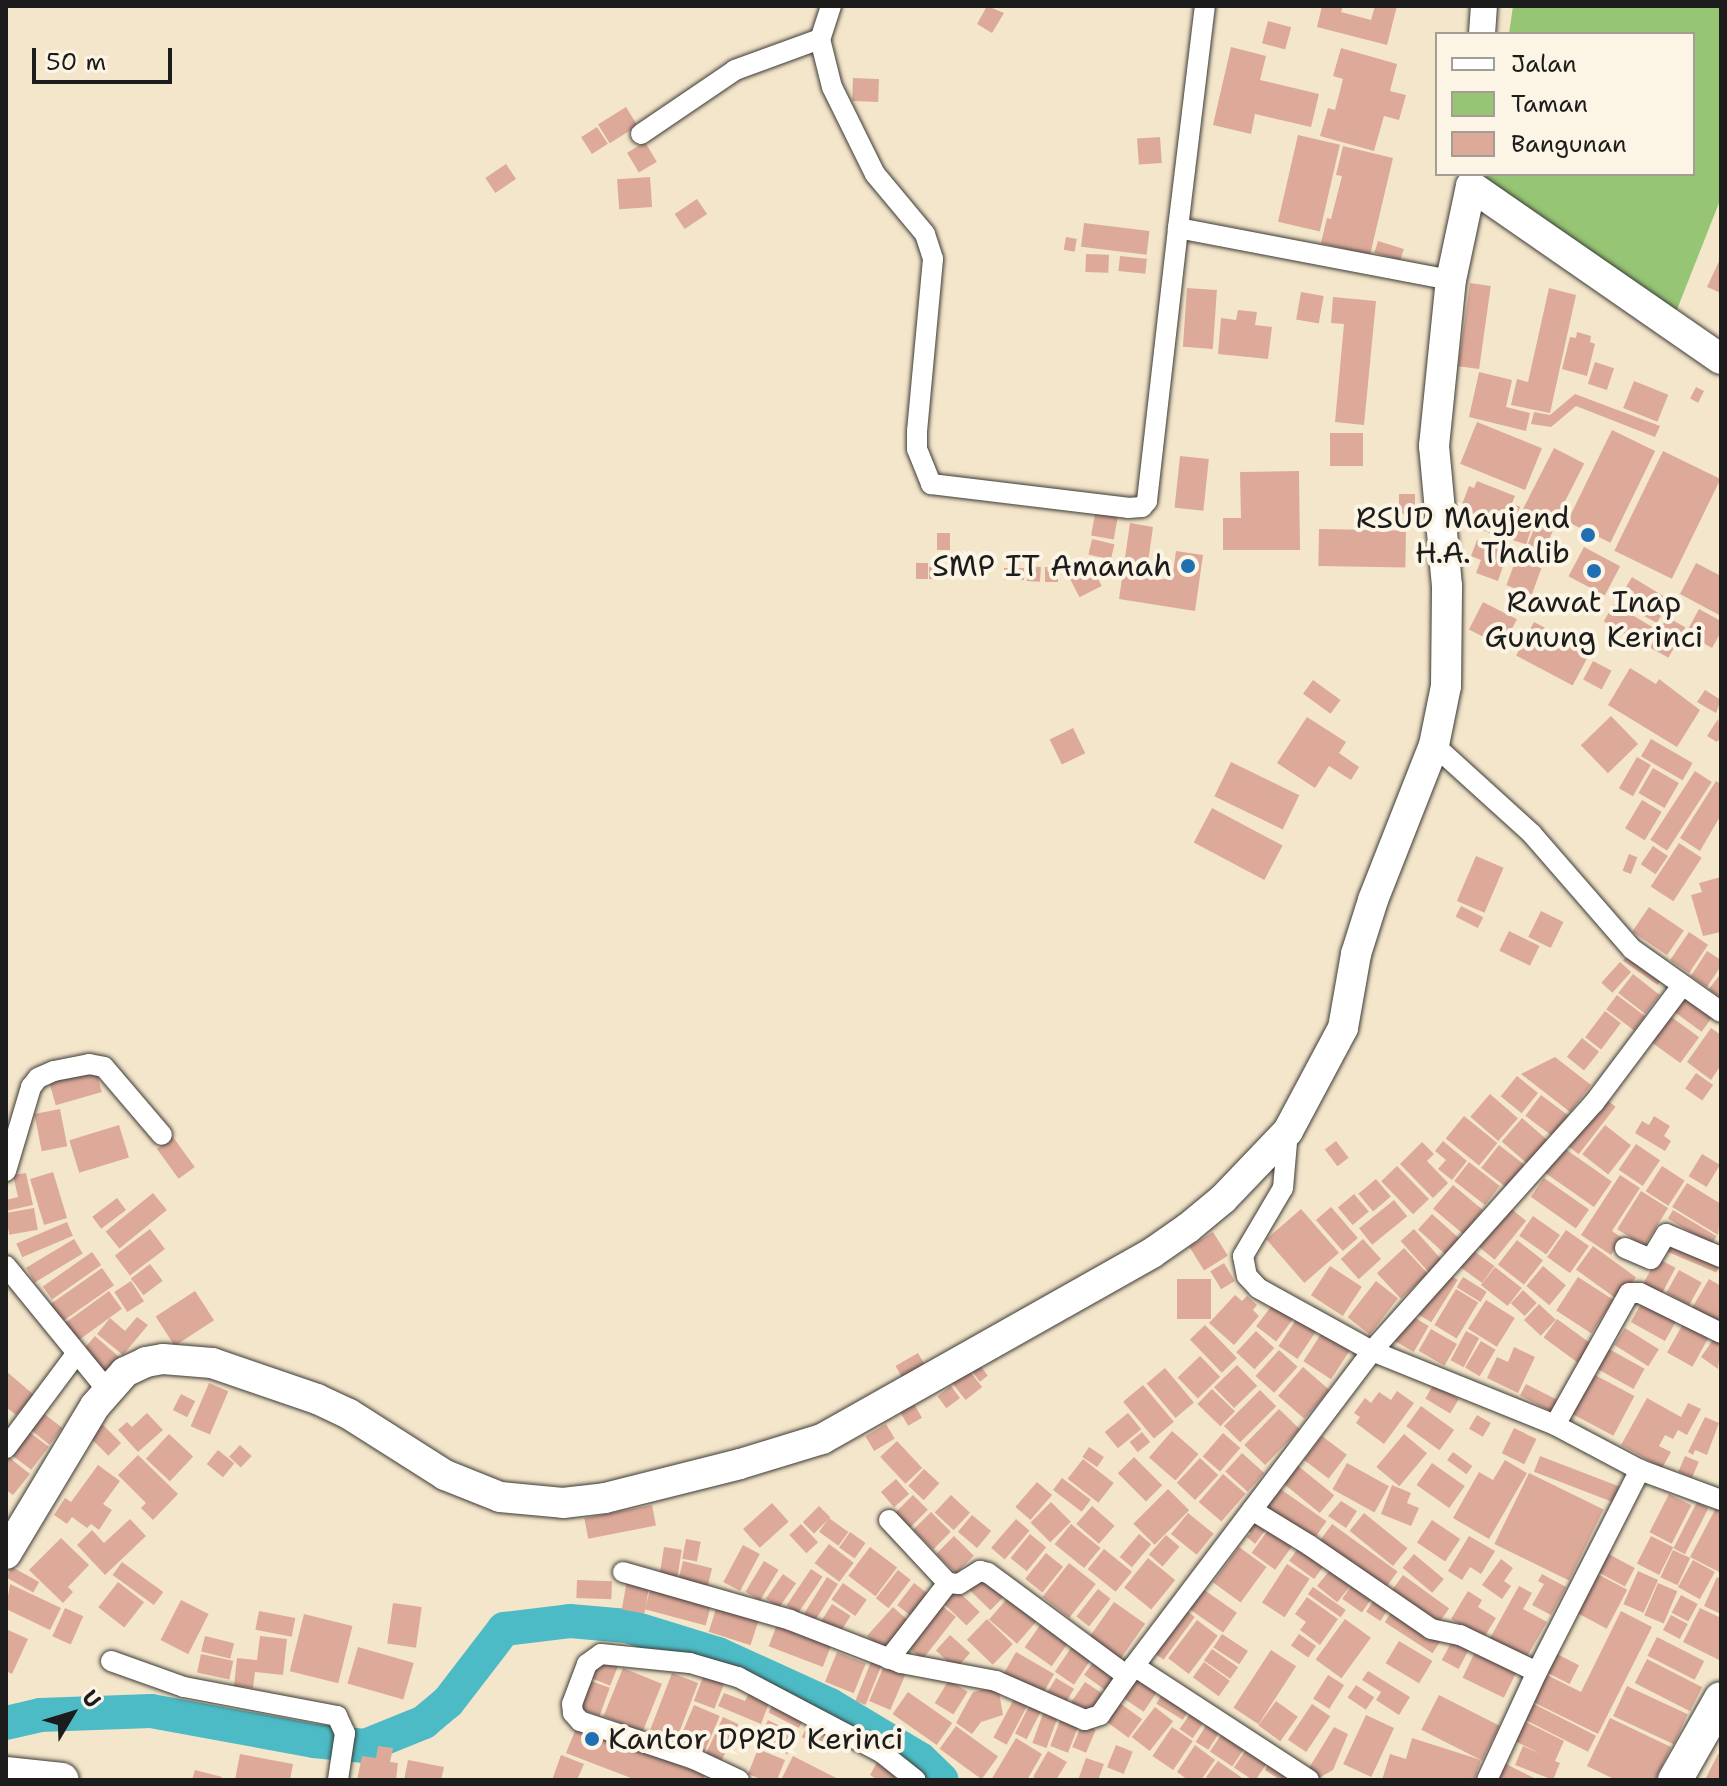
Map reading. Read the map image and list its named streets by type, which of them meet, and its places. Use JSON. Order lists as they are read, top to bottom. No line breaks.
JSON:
{"places":["RSUD Mayjend H.A. Thalib","SMP IT Amanah","Rawat Inap Gunung Kerinci","Kantor DPRD Kerinci"],"legend":["Jalan","Taman","Bangunan"],"scale_bar":"50 m","north":"top right"}
